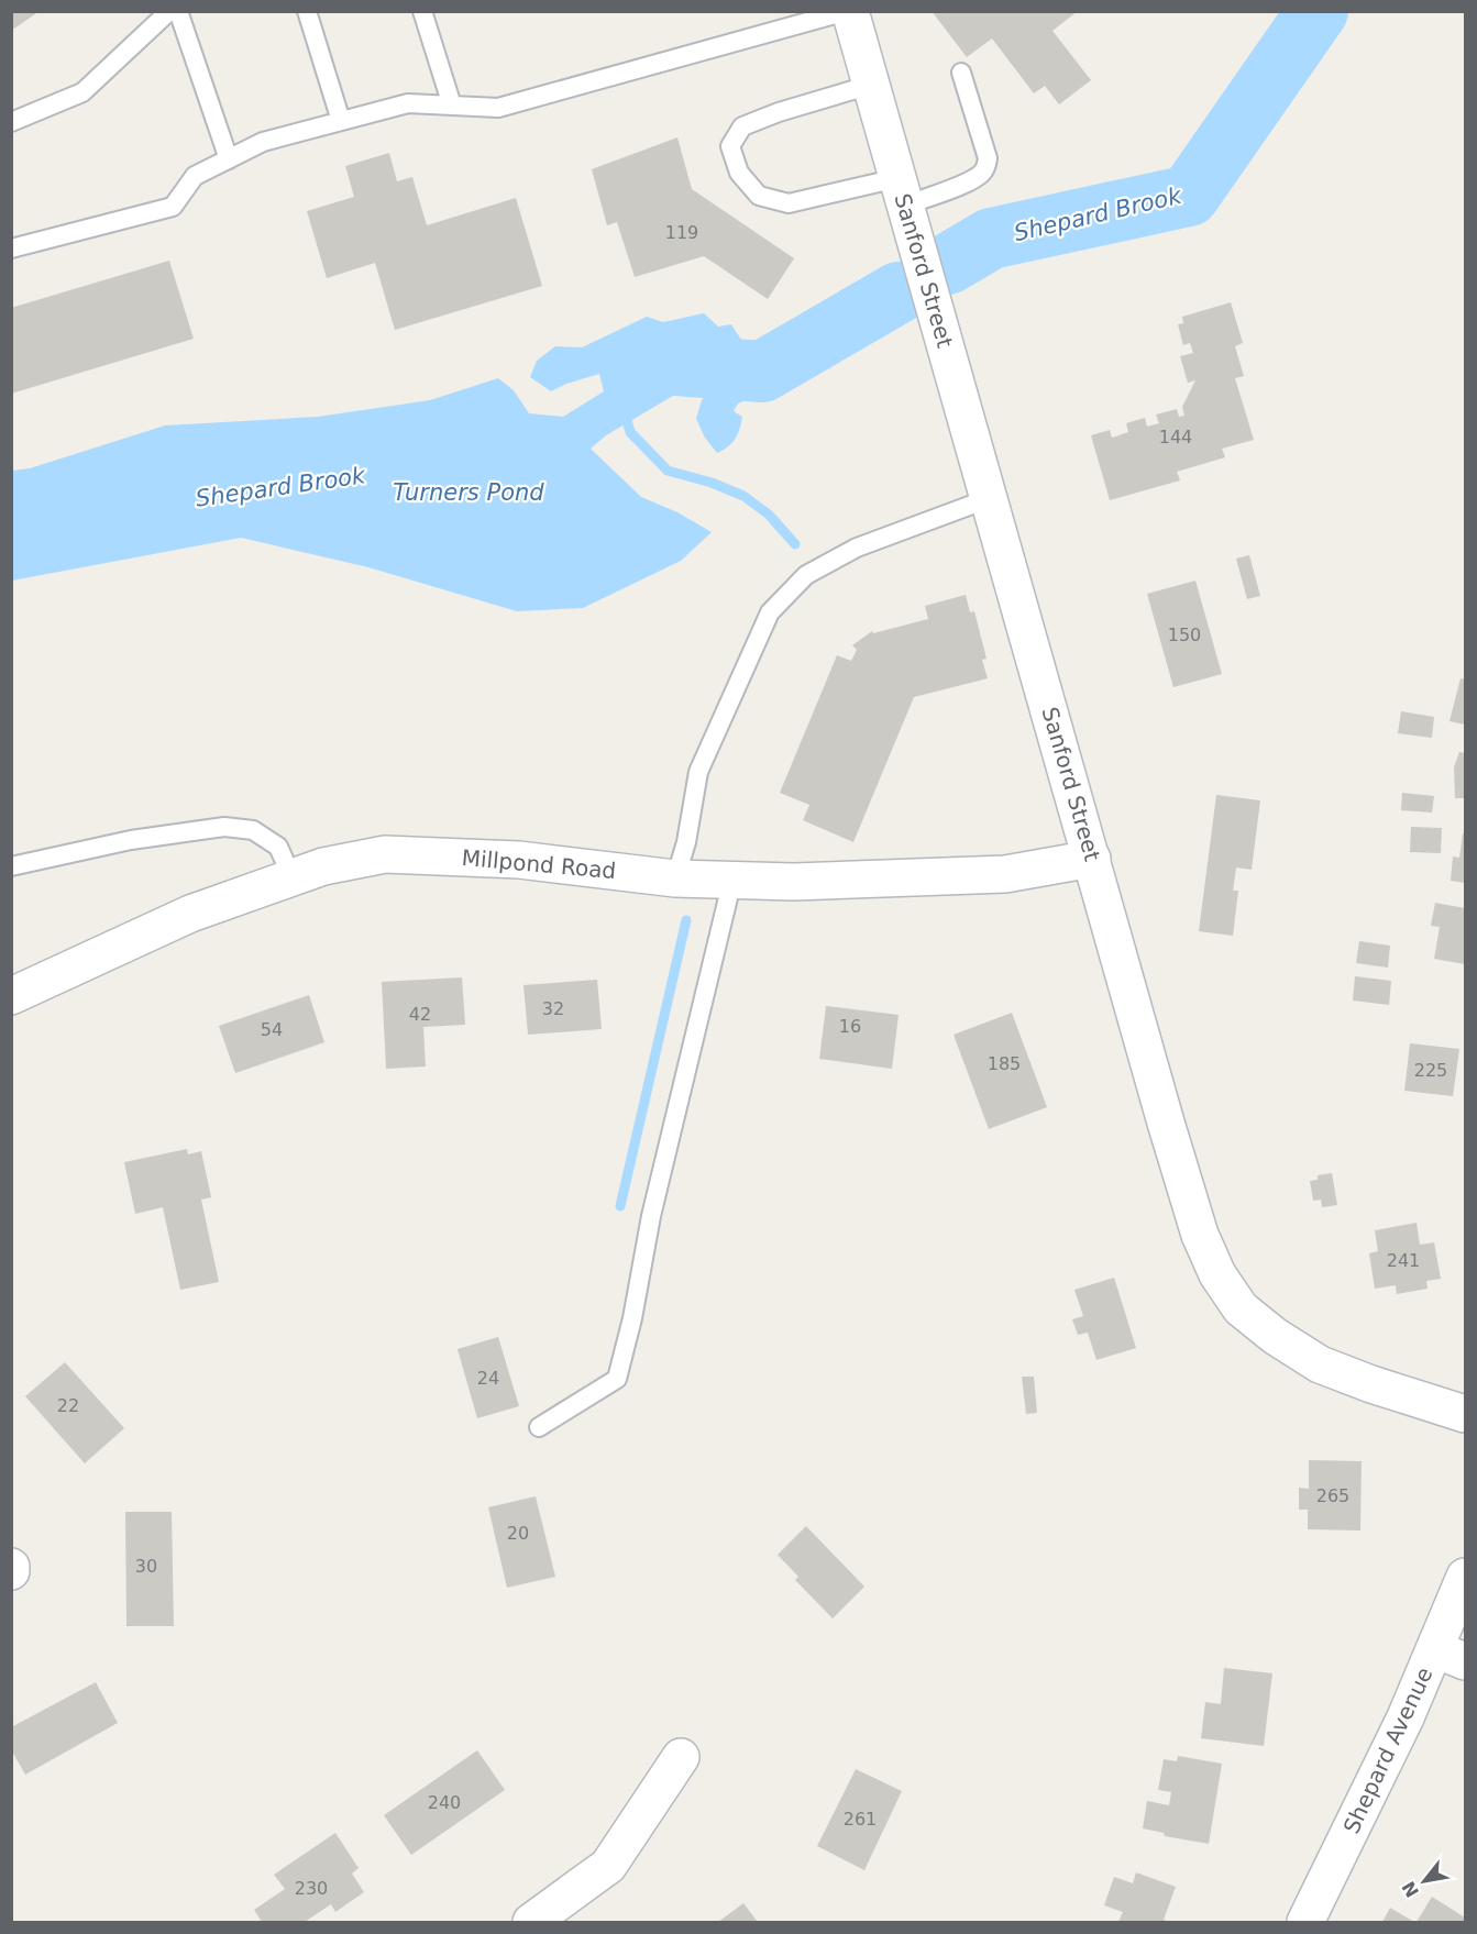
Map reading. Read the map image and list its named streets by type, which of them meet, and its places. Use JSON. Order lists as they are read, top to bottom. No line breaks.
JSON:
{"streets":{"street":["Sanford Street","Millpond Road","Shepard Avenue"]},"crossings":[["Sanford Street","Millpond Road"]],"water":["Shepard Brook","Turners Pond"],"house_numbers":["119","144","150","32","42","16","54","185","225","241","24","22","265","20","30","240","261","230"],"north":"bottom left"}
